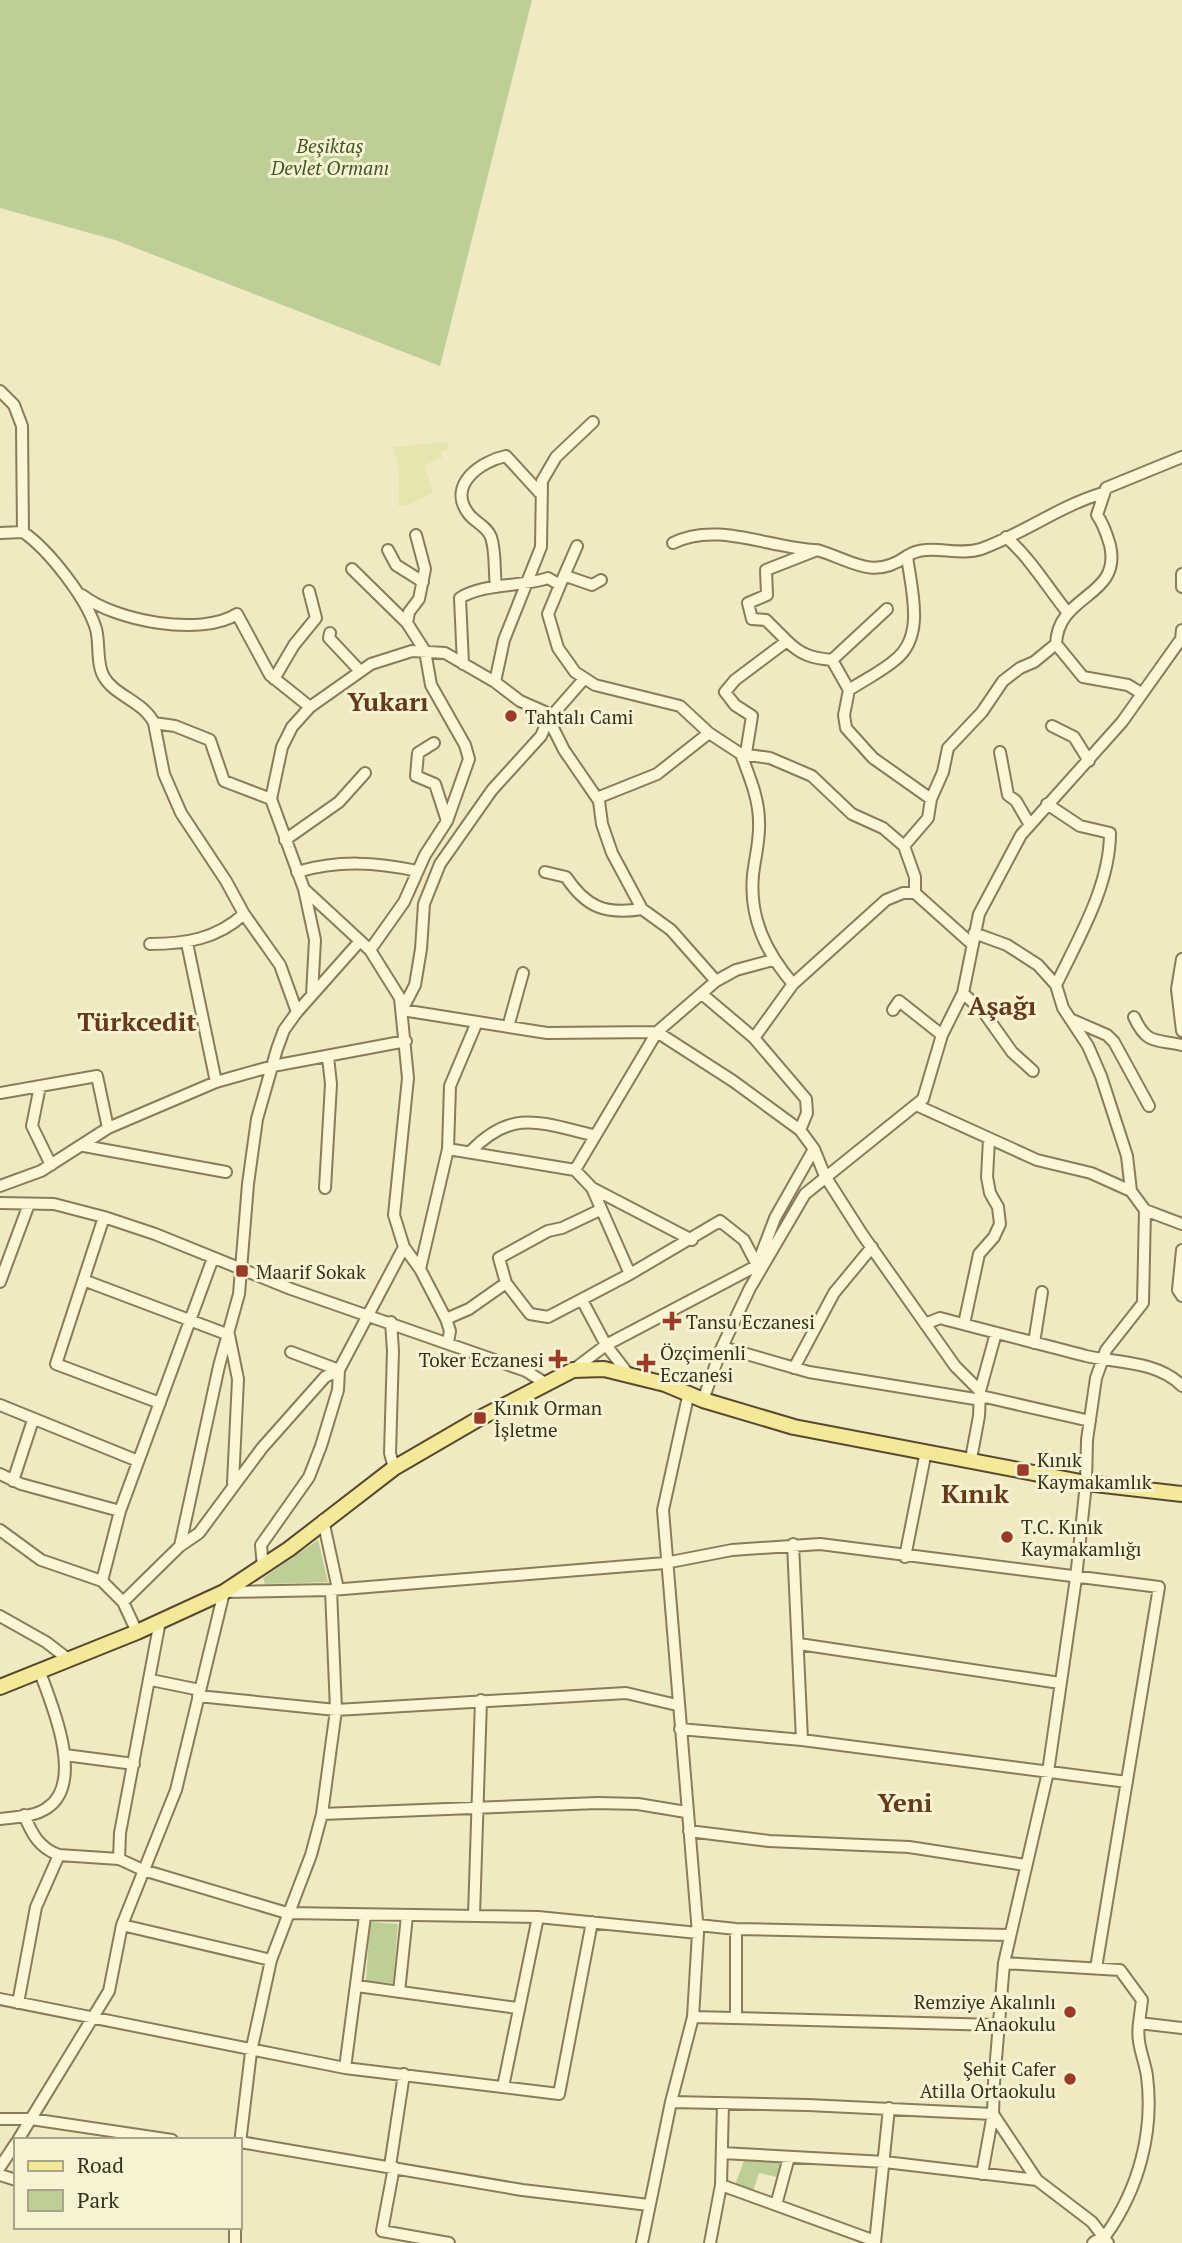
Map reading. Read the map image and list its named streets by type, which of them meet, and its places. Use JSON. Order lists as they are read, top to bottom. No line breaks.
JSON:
{"districts":["Yukarı","Aşağı","Türkcedit","Kınık","Yeni"],"parks":["Beşiktaş Devlet Ormanı"],"places":{"other":["Tahtalı Cami","T.C. Kınık Kaymakamlığı","Remziye Akalınlı Anaokulu","Şehit Cafer Atilla Ortaokulu"],"transit":["Maarif Sokak","Kınık Orman İşletme","Kınık Kaymakamlık"],"health":["Tansu Eczanesi","Toker Eczanesi","Özçimenli Eczanesi"]},"legend":["Road","Park"]}
